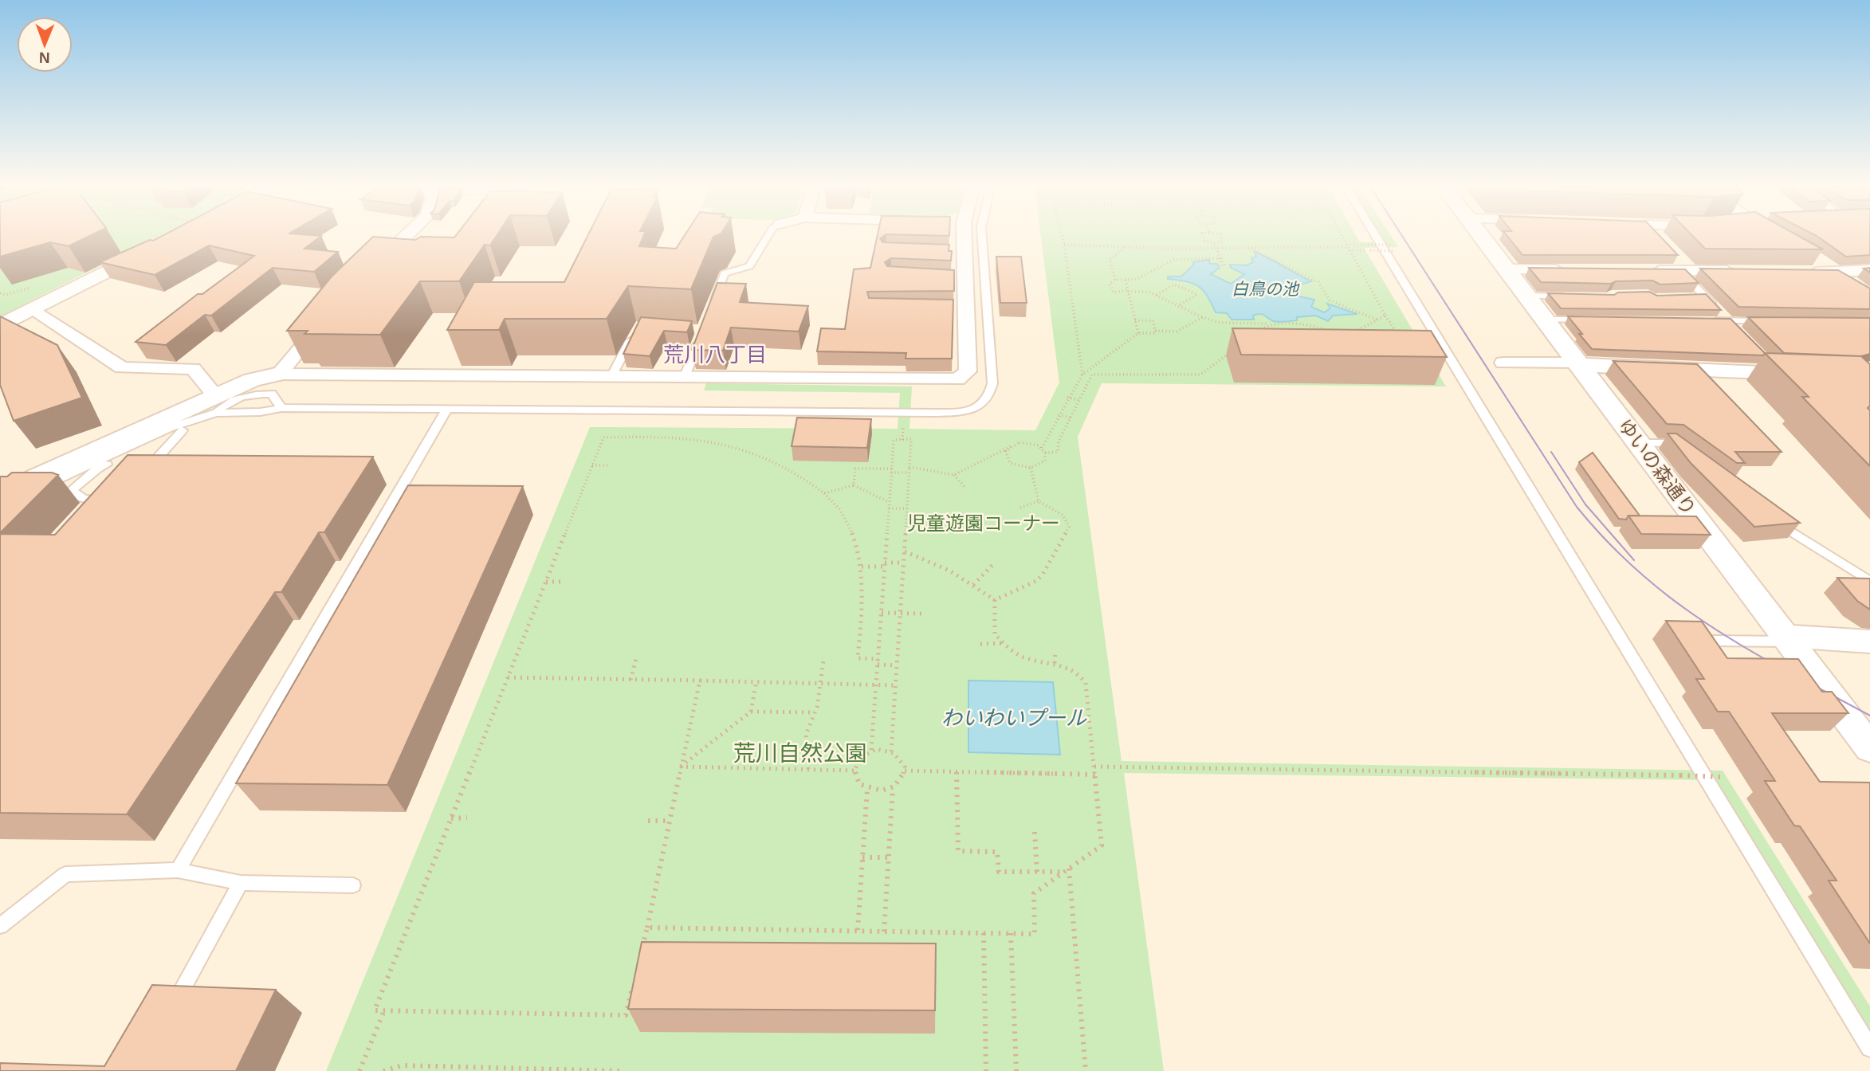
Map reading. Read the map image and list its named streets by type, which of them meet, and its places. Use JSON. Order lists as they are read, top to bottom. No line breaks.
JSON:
{"streets":{"street":["ゆいの森通り"]},"districts":["荒川八丁目"],"water":["白鳥の池","わいわいプール"],"parks":["児童遊園コーナー","荒川自然公園"],"north":"bottom"}
